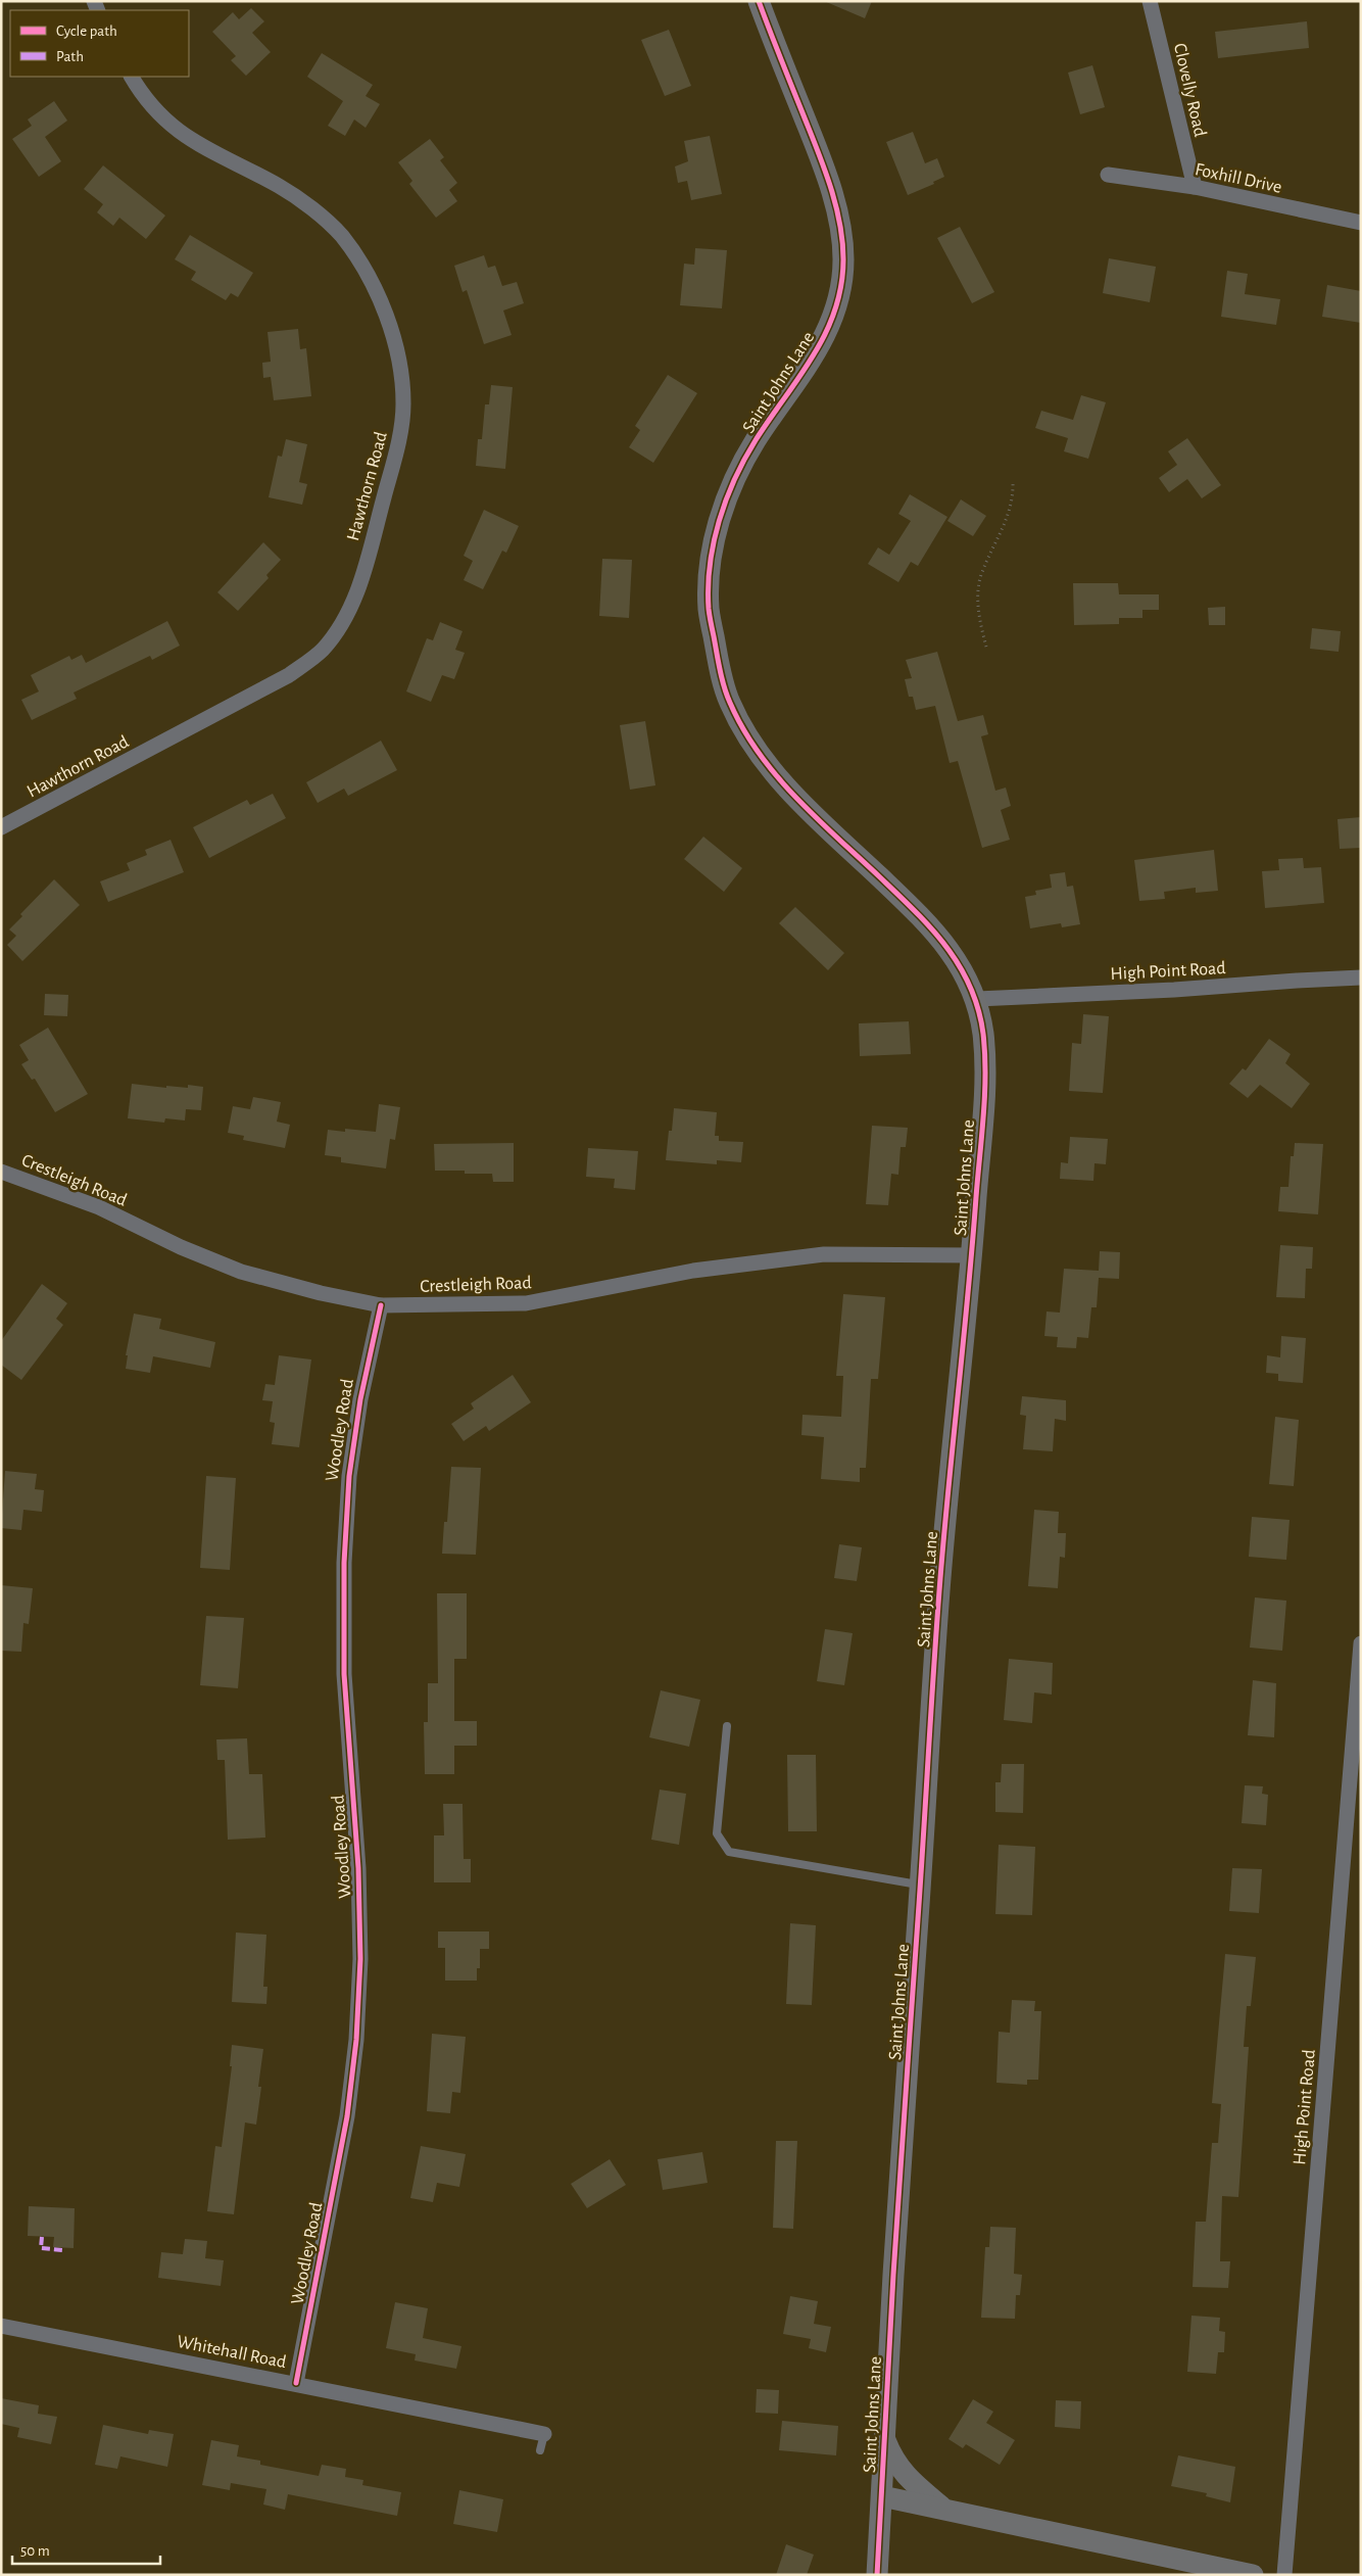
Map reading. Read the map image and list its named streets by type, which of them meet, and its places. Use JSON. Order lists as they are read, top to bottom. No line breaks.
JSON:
{"streets":{"street":["Clovelly Road","Foxhill Drive","Saint Johns Lane","Hawthorn Road","High Point Road","Crestleigh Road","Woodley Road","Whitehall Road"]},"crossings":[["Clovelly Road","Foxhill Drive"],["Saint Johns Lane","High Point Road"],["Saint Johns Lane","Crestleigh Road"],["Crestleigh Road","Woodley Road"],["Woodley Road","Whitehall Road"]],"legend":["Cycle path","Path"],"scale_bar":"50 m"}
